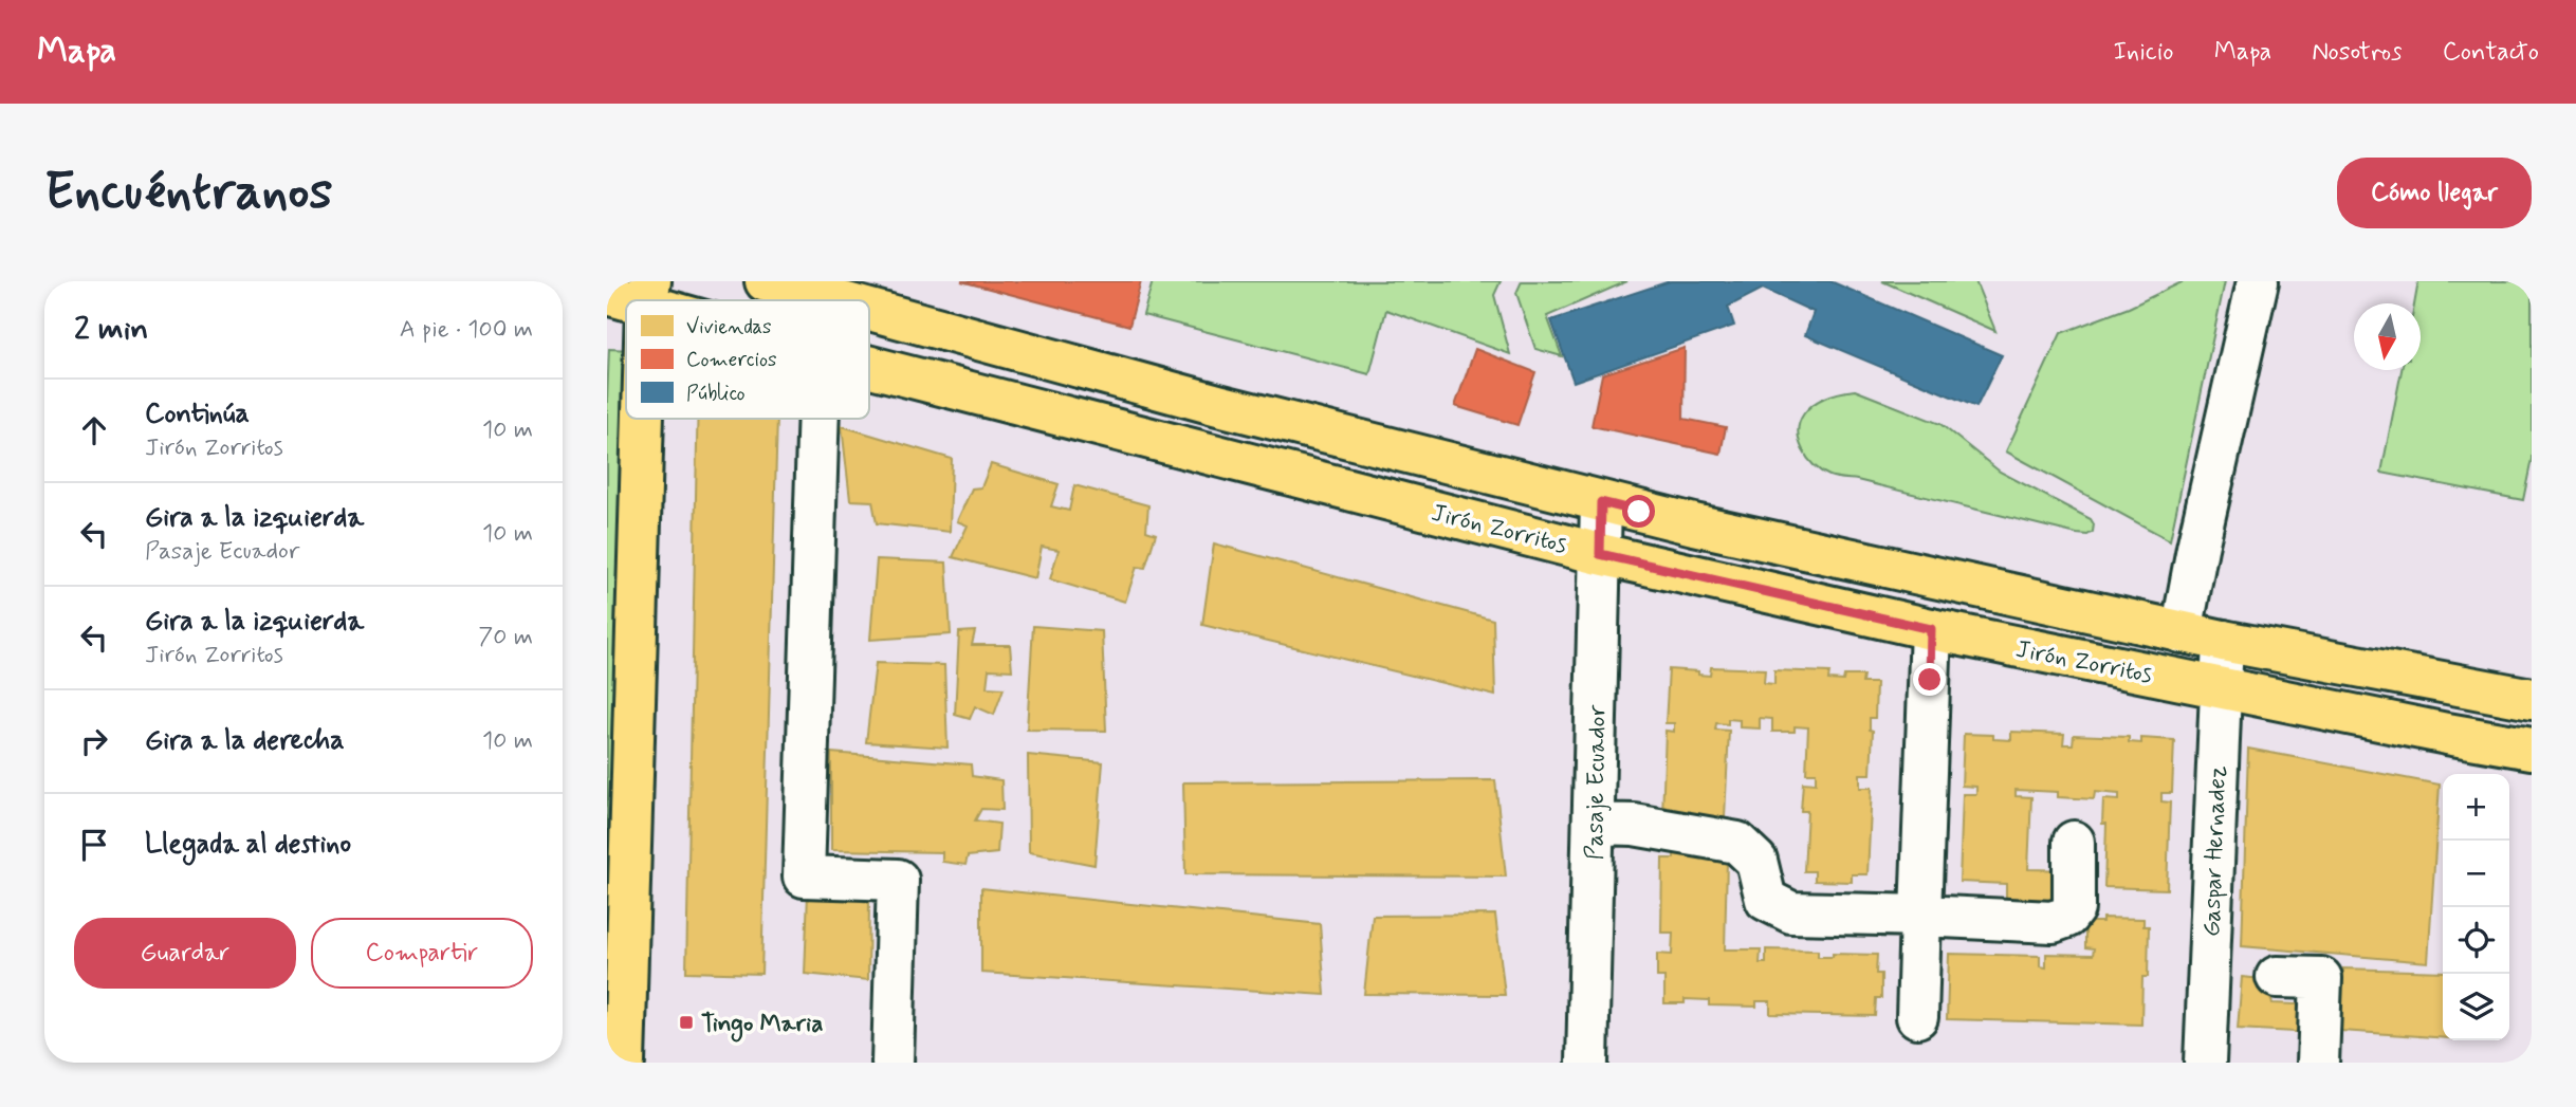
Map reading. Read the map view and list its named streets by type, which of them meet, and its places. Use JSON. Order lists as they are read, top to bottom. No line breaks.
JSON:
{"streets":{"main road":["Jirón Zorritos"],"street":["Pasaje Ecuador","Gaspar Hernadez"]},"crossings":[["Jirón Zorritos","Pasaje Ecuador"],["Jirón Zorritos","Gaspar Hernadez"]],"places":{"transit":["Tingo Maria"]},"legend":["Viviendas","Comercios","Público"],"north":"bottom","page":{"header":"Mapa","nav":["Inicio","Mapa","Nosotros","Contacto"],"buttons":["Cómo llegar",["Guardar","Compartir"]],"title":"Encuéntranos","heading":["2 min","A pie · 100 m"],"list":[["Continúa","Jirón Zorritos","10 m"],["Gira a la izquierda","Pasaje Ecuador","10 m"],["Gira a la izquierda","Jirón Zorritos","70 m"],["Gira a la derecha","10 m"],"Llegada al destino"],"map_buttons":["+","−"]}}
